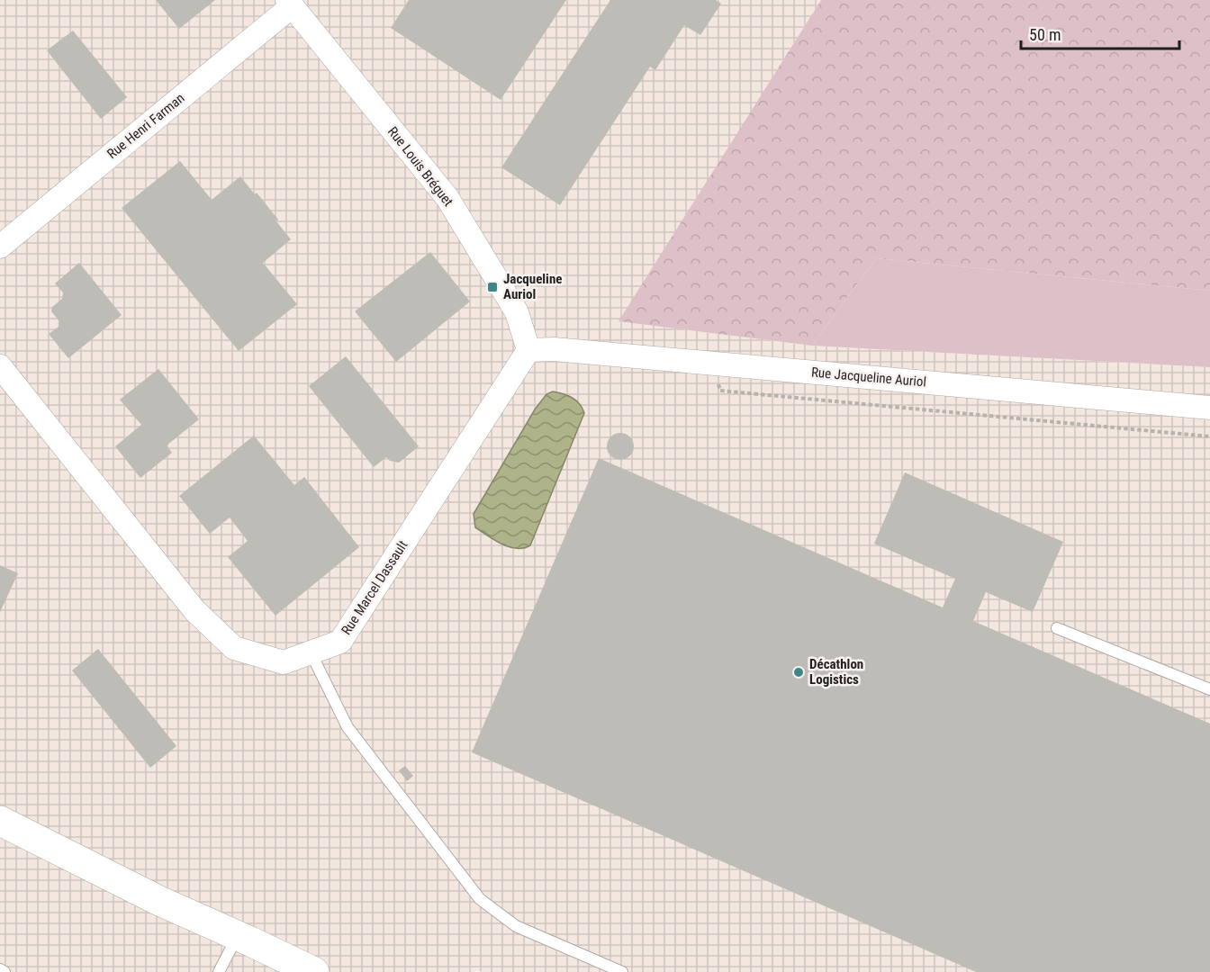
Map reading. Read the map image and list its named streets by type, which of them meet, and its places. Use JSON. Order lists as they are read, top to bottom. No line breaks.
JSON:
{"streets":{"street":["Rue Henri Farman","Rue Louis Bréguet","Rue Jacqueline Auriol","Rue Marcel Dassault"]},"crossings":[["Rue Henri Farman","Rue Louis Bréguet"],["Rue Louis Bréguet","Rue Jacqueline Auriol"],["Rue Louis Bréguet","Rue Marcel Dassault"],["Rue Jacqueline Auriol","Rue Marcel Dassault"]],"places":{"transit":["Jacqueline Auriol"],"other":["Décathlon Logistics"]},"scale_bar":"50 m"}
